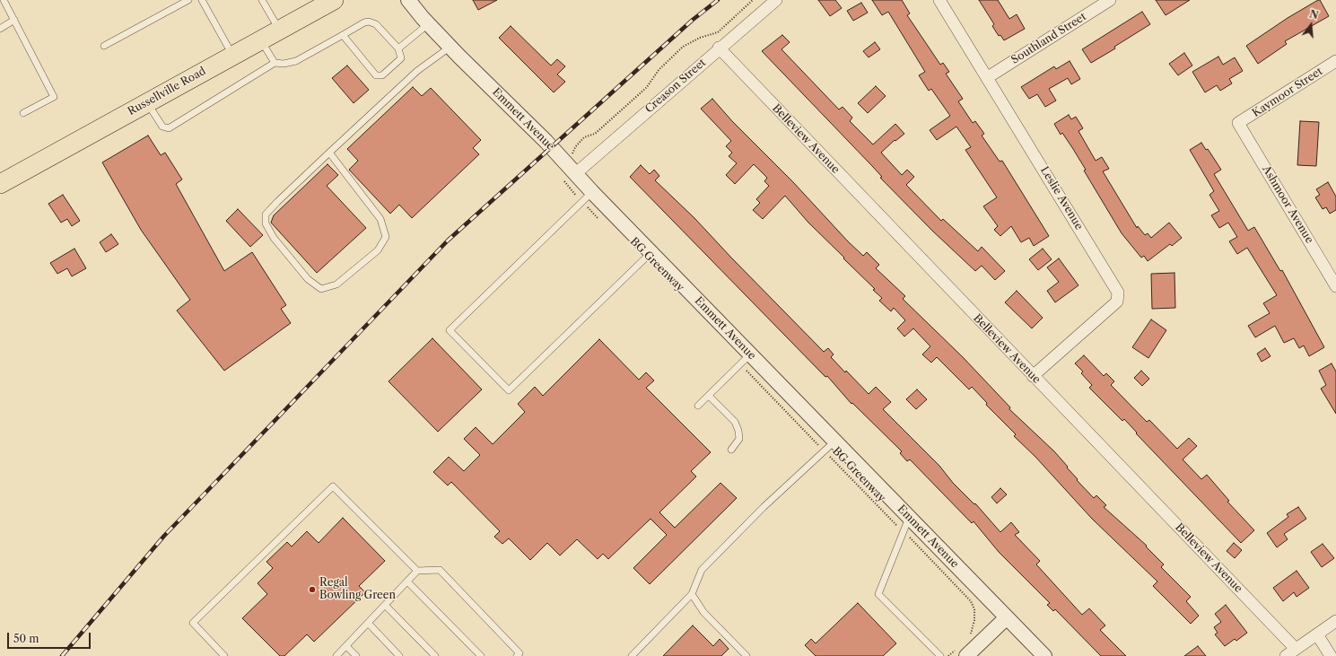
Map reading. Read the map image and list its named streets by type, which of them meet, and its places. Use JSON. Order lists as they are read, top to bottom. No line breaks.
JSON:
{"streets":{"main road":["Russellville Road"],"street":["Southland Street","Creason Street","Kaymoor Street","Emmett Avenue","Belleview Avenue","Leslie Avenue","Ashmoor Avenue"],"path":["BG Greenway"]},"crossings":[["Southland Street","Leslie Avenue"],["Creason Street","Emmett Avenue"],["Creason Street","Belleview Avenue"],["Kaymoor Street","Ashmoor Avenue"],["Emmett Avenue","BG Greenway"],["Belleview Avenue","Leslie Avenue"]],"places":["Regal Bowling Green"],"scale_bar":"50 m","north":"top"}
